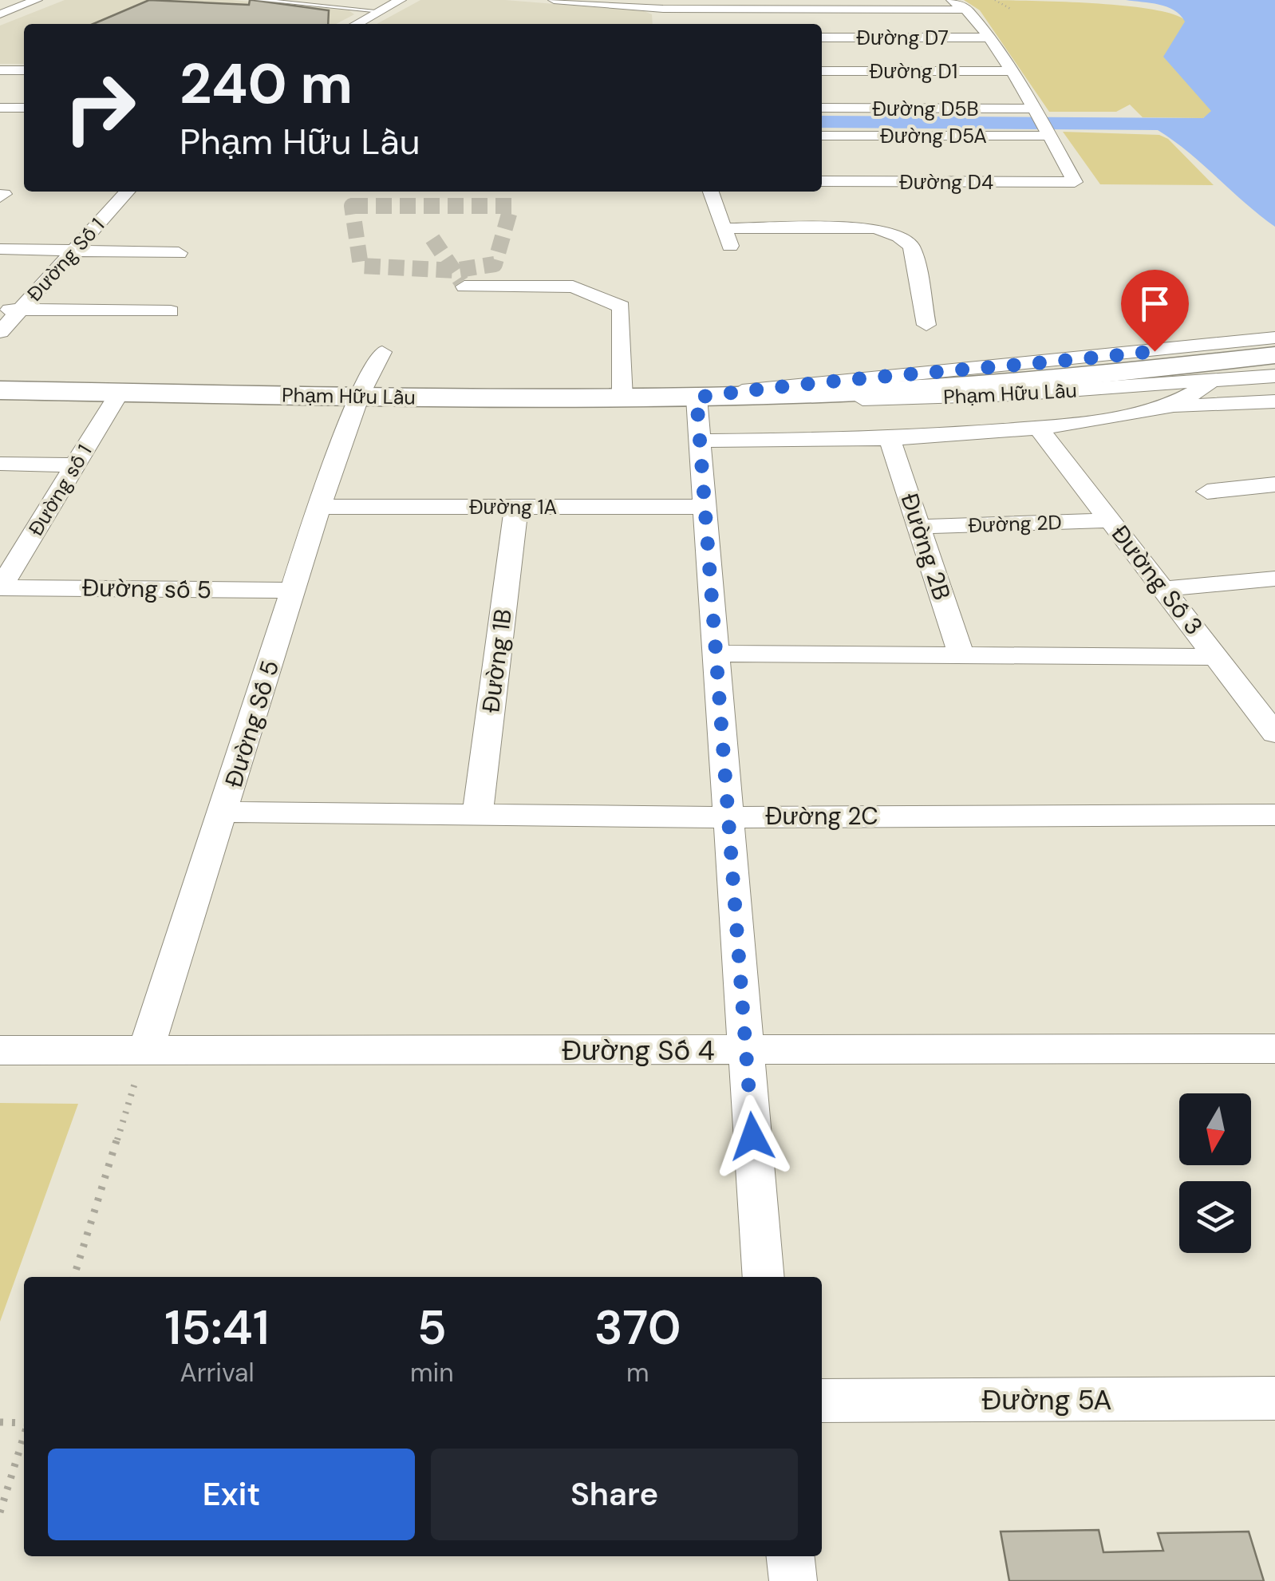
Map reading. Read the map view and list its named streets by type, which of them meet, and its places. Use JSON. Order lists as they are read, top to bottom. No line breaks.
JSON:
{"streets":{"main road":["Phạm Hữu Lầu"],"street":["Đường D7","Đường D1","Đường D5B","Đường D5A","Đường D4","Đường Số 1","Đường số 1","Đường 1A","Đường 2D","Đường 2B","Đường Số 3","Đường số 5","Đường 1B","Đường Số 5","Đường 2C","Đường Số 4","Đường 5A"]},"crossings":[["Đường D5A","Đường D4"],["Phạm Hữu Lầu","Đường số 1"],["Phạm Hữu Lầu","Đường Số 5"],["Đường số 1","Đường số 5"],["Đường 1A","Đường 1B"],["Đường 1A","Đường Số 5"],["Đường 2D","Đường 2B"],["Đường 2D","Đường Số 3"],["Đường số 5","Đường Số 5"],["Đường 1B","Đường 2C"],["Đường Số 5","Đường 2C"],["Đường Số 5","Đường Số 4"]],"north":"bottom","page":{"turn":["240 m","Phạm Hữu Lầu"],"eta":["15:41","Arrival","5","min","370","m"],"buttons":["Exit","Share"]}}
